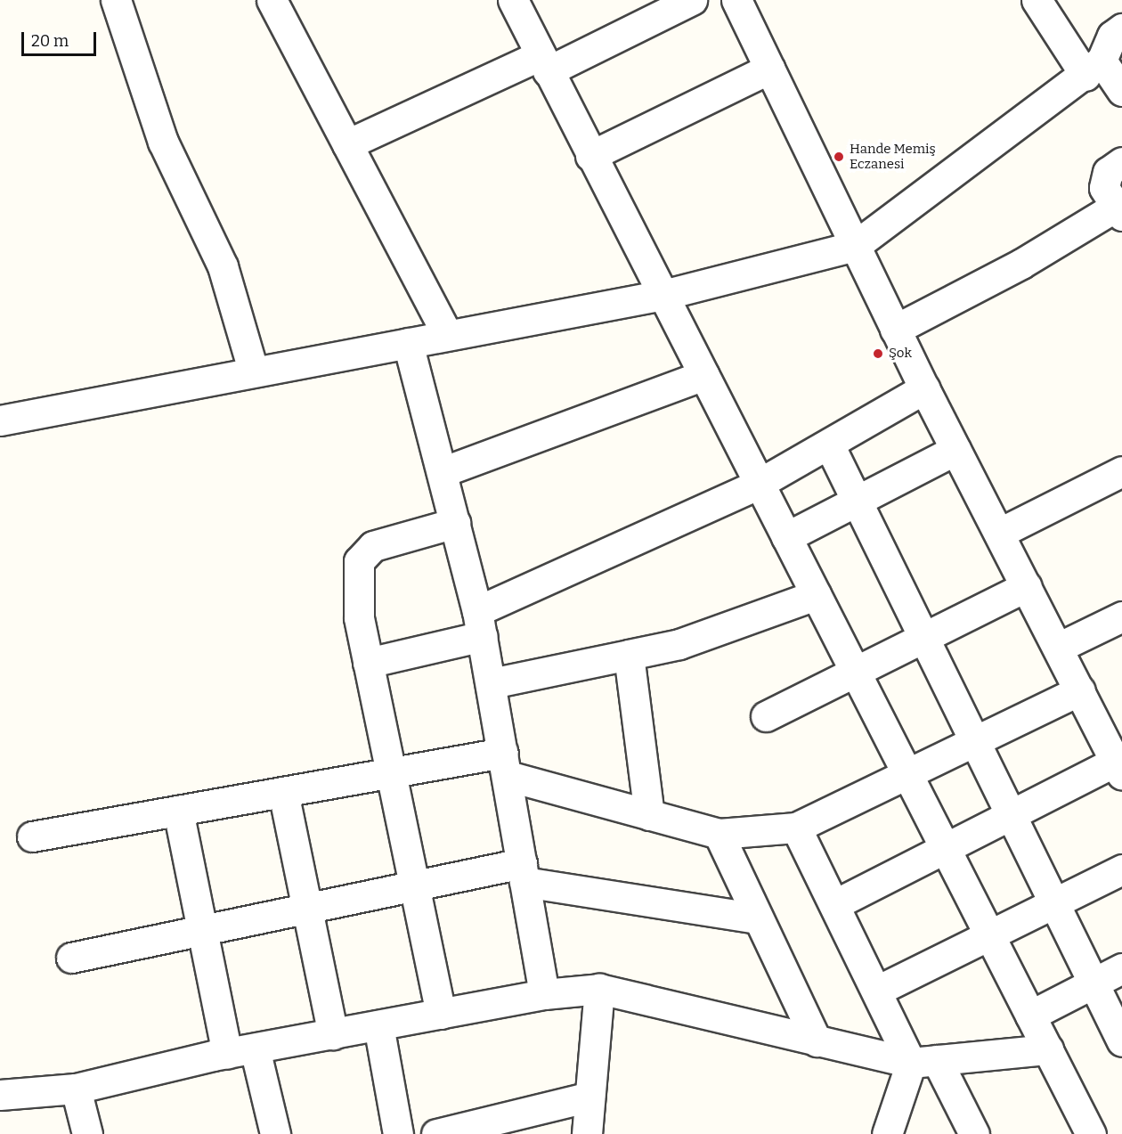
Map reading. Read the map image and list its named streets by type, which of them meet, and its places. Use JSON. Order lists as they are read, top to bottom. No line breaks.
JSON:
{"places":["Hande Memiş Eczanesi","Şok"],"scale_bar":"20 m"}
